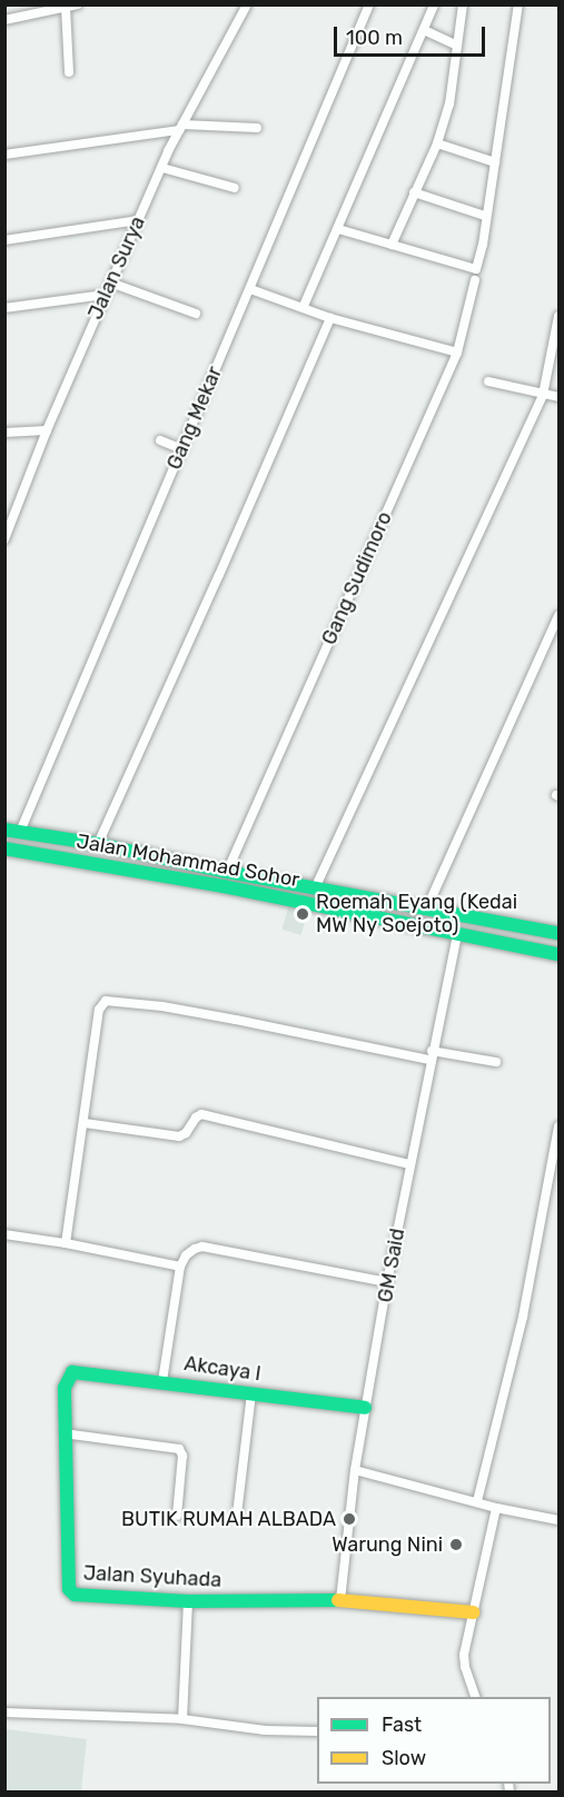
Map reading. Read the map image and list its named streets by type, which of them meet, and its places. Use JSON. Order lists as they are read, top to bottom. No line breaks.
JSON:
{"streets":{"street":["Jalan Surya","Gang Mekar","Gang Sudimoro","Jalan Mohammad Sohor","GM Said","Akcaya I","Jalan Syuhada"]},"crossings":[["Gang Mekar","Jalan Mohammad Sohor"],["Gang Sudimoro","Jalan Mohammad Sohor"],["Jalan Mohammad Sohor","GM Said"],["GM Said","Akcaya I"],["GM Said","Jalan Syuhada"],["Akcaya I","Jalan Syuhada"]],"places":["Roemah Eyang (Kedai MW Ny Soejoto)","BUTIK RUMAH ALBADA","Warung Nini"],"legend":["Fast","Slow"],"scale_bar":"100 m"}
